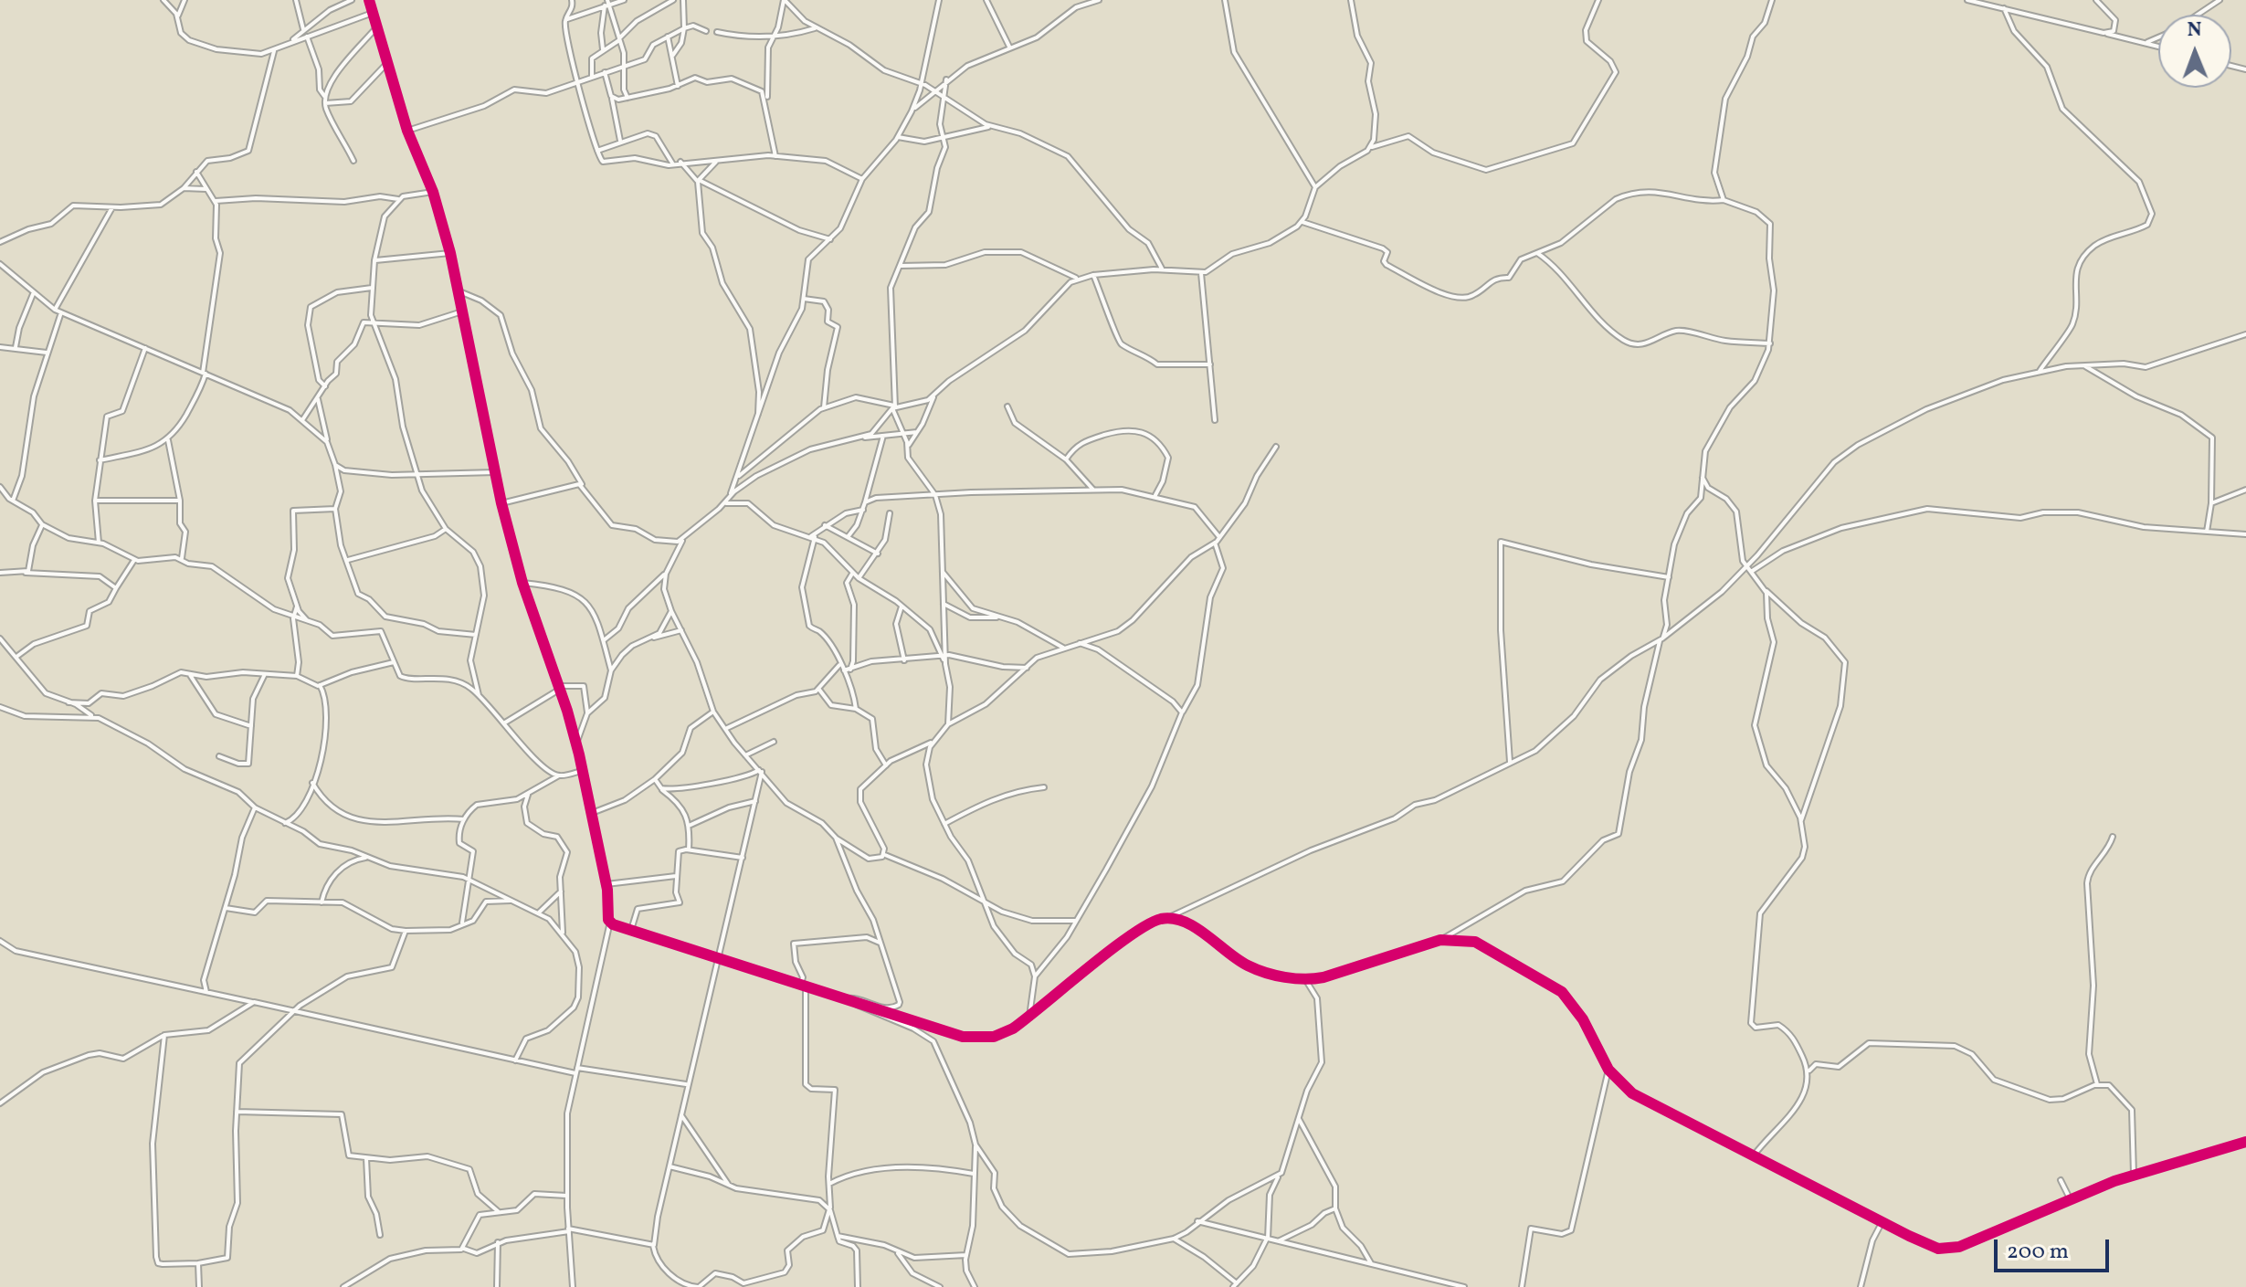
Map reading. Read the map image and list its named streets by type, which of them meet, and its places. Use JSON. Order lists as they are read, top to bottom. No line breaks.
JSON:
{"scale_bar":"200 m","north":"top"}
